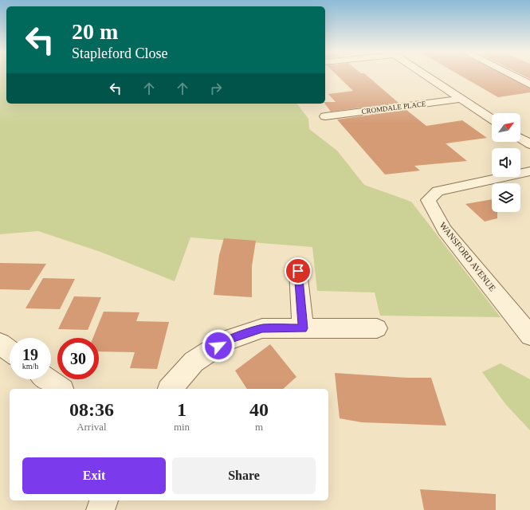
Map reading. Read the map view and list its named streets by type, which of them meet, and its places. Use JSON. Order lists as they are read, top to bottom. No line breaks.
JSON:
{"streets":{"street":["CROMDALE PLACE","WANSFORD AVENUE"]},"north":"top right","page":{"turn":["20 m","Stapleford Close"],"speed":"19 km/h","limit":"30","eta":["08:36","Arrival","1","min","40","m"],"buttons":["Exit","Share"]}}
